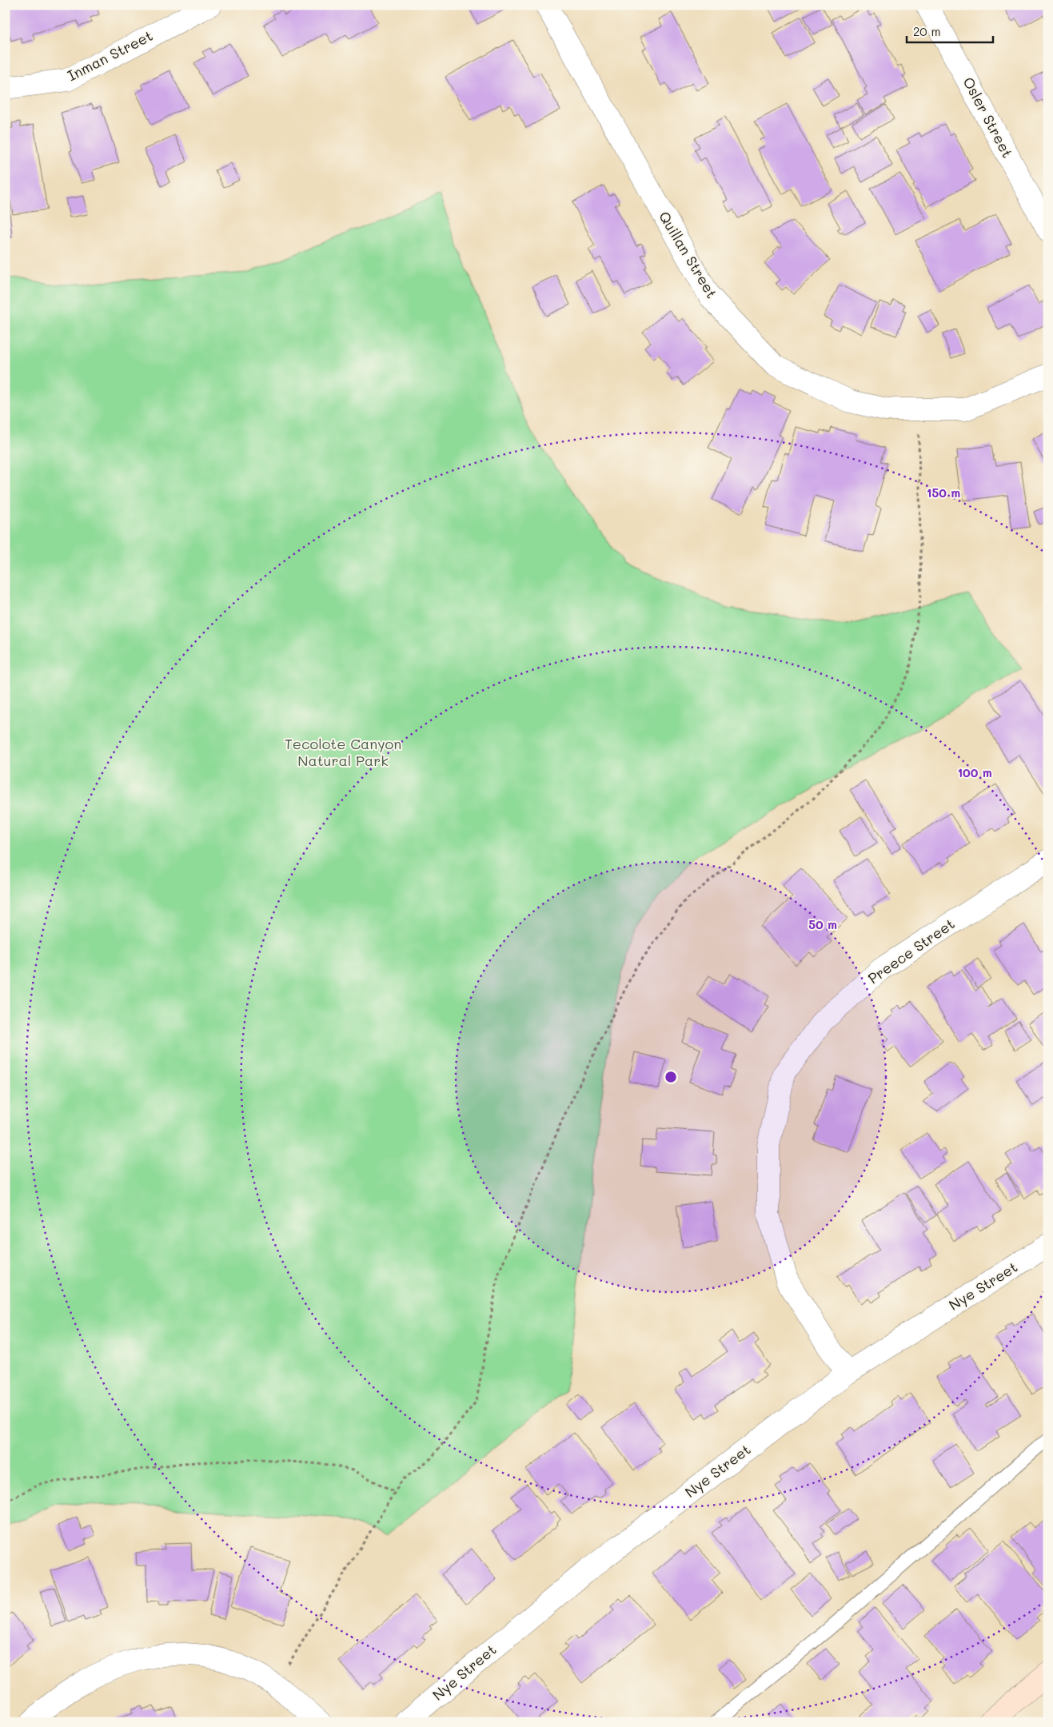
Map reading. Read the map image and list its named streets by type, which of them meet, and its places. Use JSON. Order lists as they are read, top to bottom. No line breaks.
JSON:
{"streets":{"street":["Inman Street","Osler Street","Quillan Street","Preece Street","Nye Street"]},"crossings":[["Preece Street","Nye Street"]],"parks":["Tecolote Canyon Natural Park"],"scale_bar":"20 m","rings":["150 m","100 m","50 m"]}
